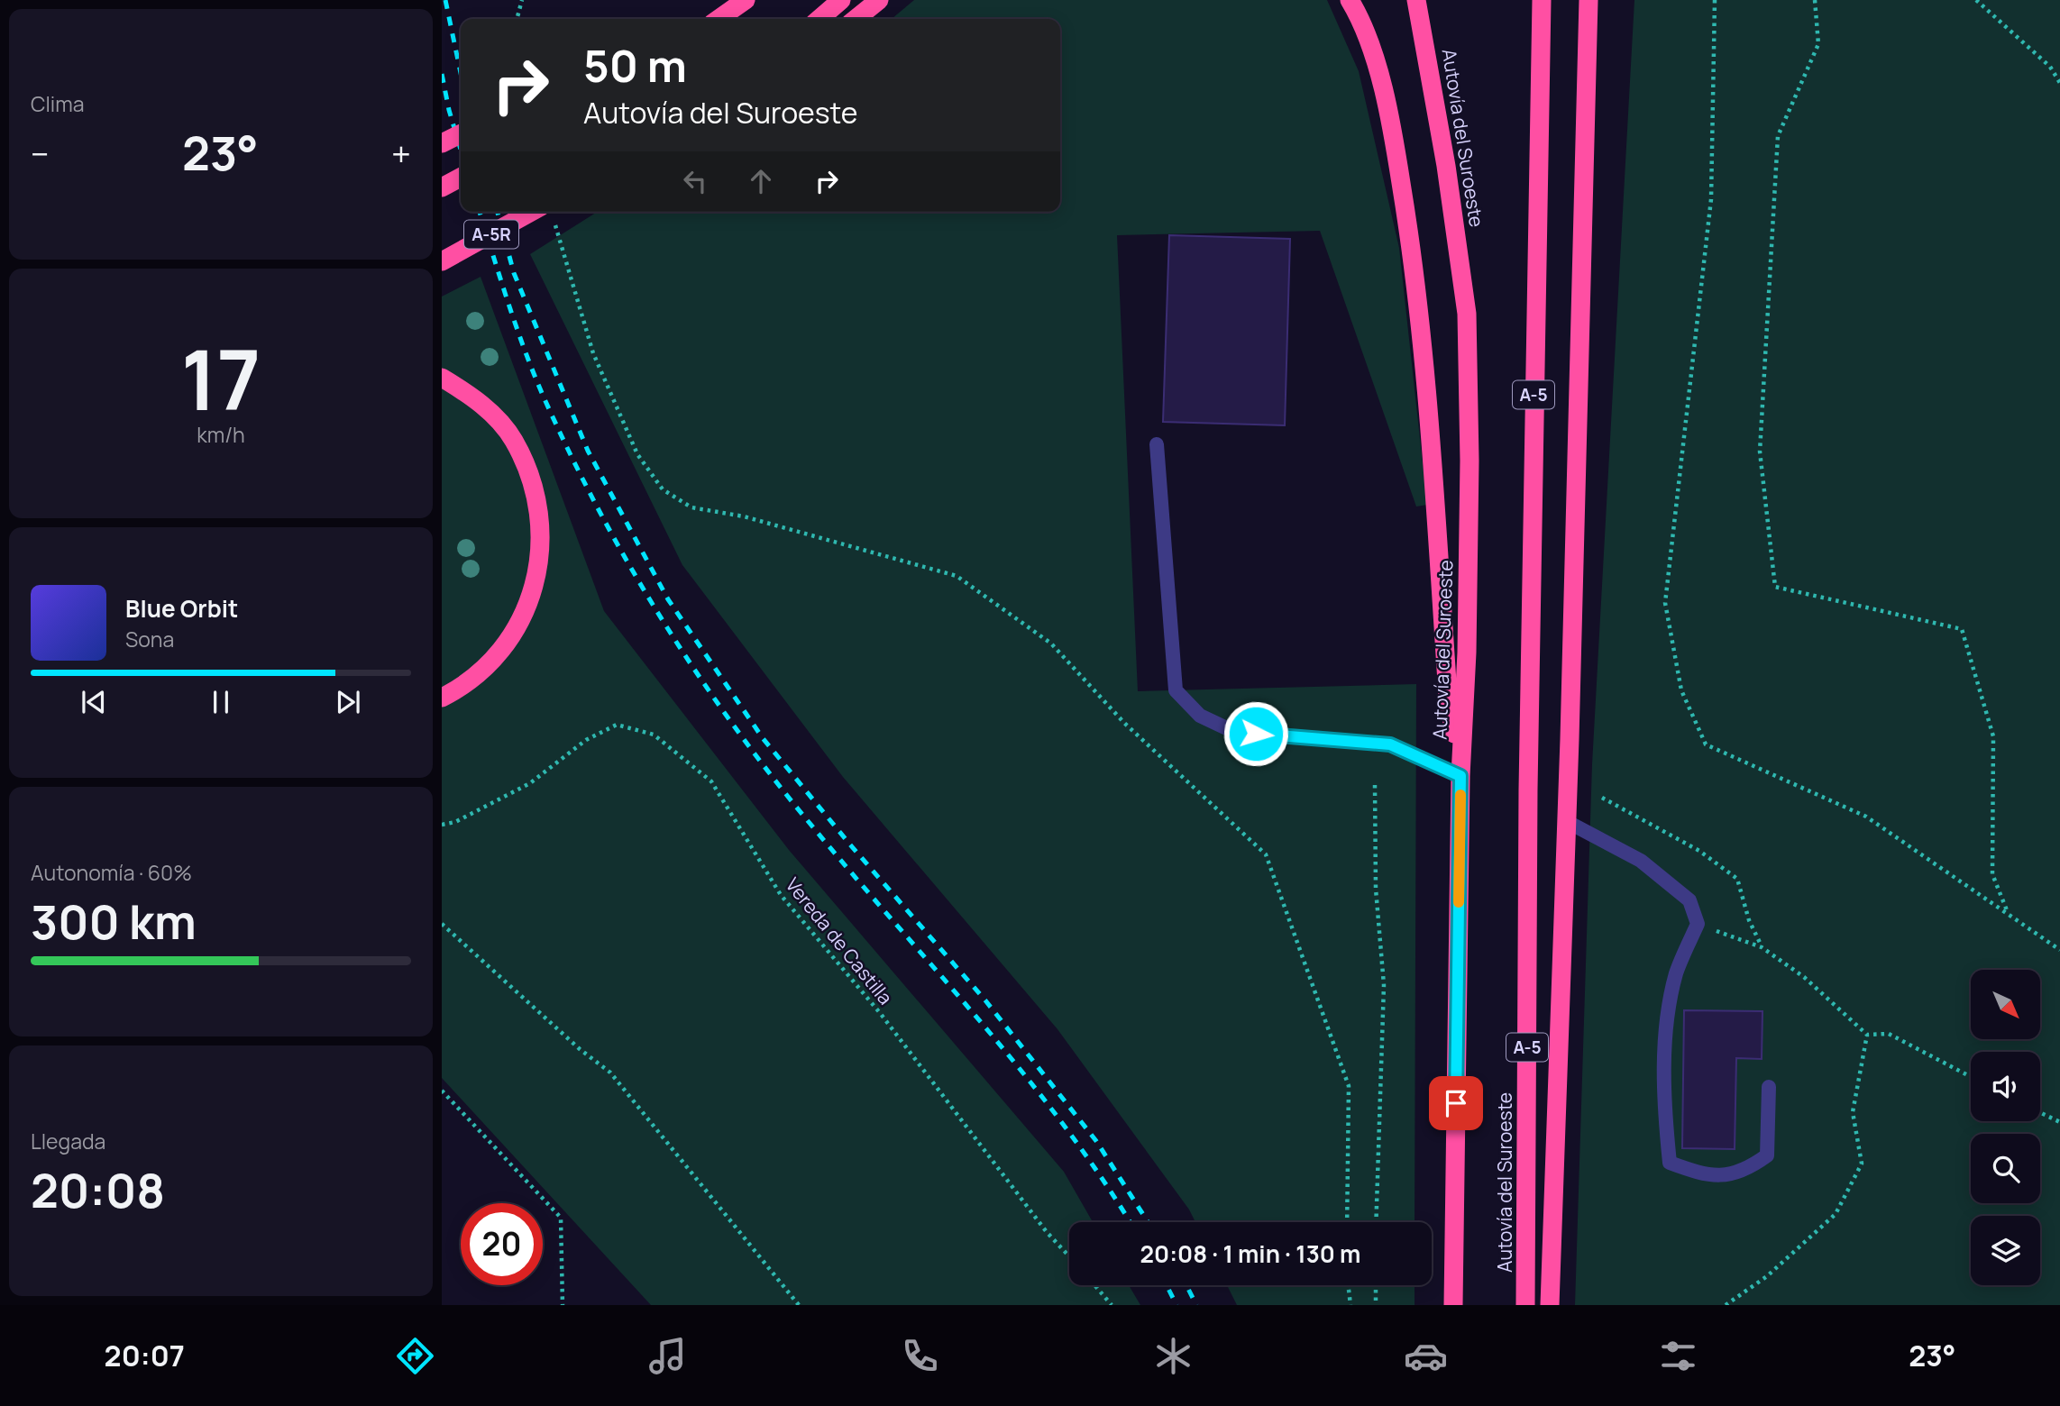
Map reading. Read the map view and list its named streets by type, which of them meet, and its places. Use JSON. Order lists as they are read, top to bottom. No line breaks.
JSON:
{"streets":{"highway":["Autovía del Suroeste","A-5R","A-5"],"path":["Vereda de Castilla"]},"north":"bottom right","page":{"tile":["Clima",["17","km/h"],["Autonomía · 60%","300 km"],["Llegada","20:08"]],"turn":["50 m","Autovía del Suroeste"],"heat":["−","23°","+"],"song":["Blue Orbit","Sona"],"limit":"20","trip":"20:08 · 1 min · 130 m","tabs":["20:07","23°"]}}
